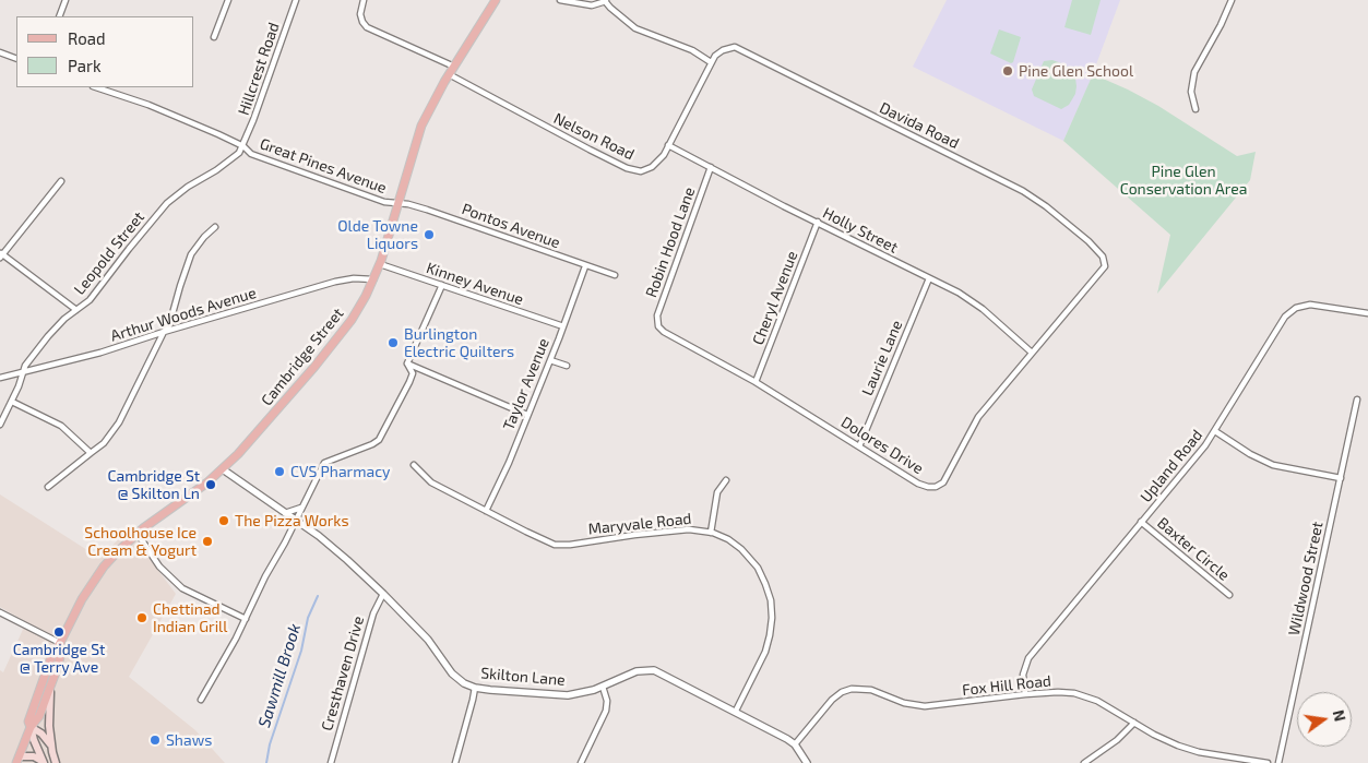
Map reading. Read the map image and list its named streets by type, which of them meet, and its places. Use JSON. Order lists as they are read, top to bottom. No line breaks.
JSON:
{"streets":{"main road":["Cambridge Street"],"street":["Hillcrest Road","Davida Road","Nelson Road","Great Pines Avenue","Pontos Avenue","Holly Street","Robin Hood Lane","Leopold Street","Kinney Avenue","Cheryl Avenue","Arthur Woods Avenue","Laurie Lane","Taylor Avenue","Dolores Drive","Upland Road","Maryvale Road","Baxter Circle","Wildwood Street","Cresthaven Drive","Skilton Lane","Fox Hill Road"]},"crossings":[["Hillcrest Road","Great Pines Avenue"],["Hillcrest Road","Leopold Street"],["Davida Road","Nelson Road"],["Davida Road","Dolores Drive"],["Nelson Road","Holly Street"],["Nelson Road","Cambridge Street"],["Great Pines Avenue","Pontos Avenue"],["Great Pines Avenue","Leopold Street"],["Great Pines Avenue","Cambridge Street"],["Pontos Avenue","Cambridge Street"],["Pontos Avenue","Taylor Avenue"],["Holly Street","Robin Hood Lane"],["Holly Street","Cheryl Avenue"],["Holly Street","Laurie Lane"],["Holly Street","Dolores Drive"],["Robin Hood Lane","Dolores Drive"],["Leopold Street","Arthur Woods Avenue"],["Kinney Avenue","Cambridge Street"],["Kinney Avenue","Taylor Avenue"],["Cheryl Avenue","Dolores Drive"],["Arthur Woods Avenue","Cambridge Street"],["Cambridge Street","Skilton Lane"],["Laurie Lane","Dolores Drive"],["Taylor Avenue","Maryvale Road"],["Upland Road","Baxter Circle"],["Upland Road","Fox Hill Road"],["Maryvale Road","Skilton Lane"],["Cresthaven Drive","Skilton Lane"],["Skilton Lane","Fox Hill Road"]],"water":["Sawmill Brook"],"parks":["Pine Glen Conservation Area"],"places":["Pine Glen School","Olde Towne Liquors","Burlington Electric Quilters","CVS Pharmacy","Cambridge St @ Skilton Ln","The Pizza Works","Schoolhouse Ice Cream & Yogurt","Chettinad Indian Grill","Cambridge St @ Terry Ave","Shaws"],"legend":["Road","Park"],"north":"right"}
